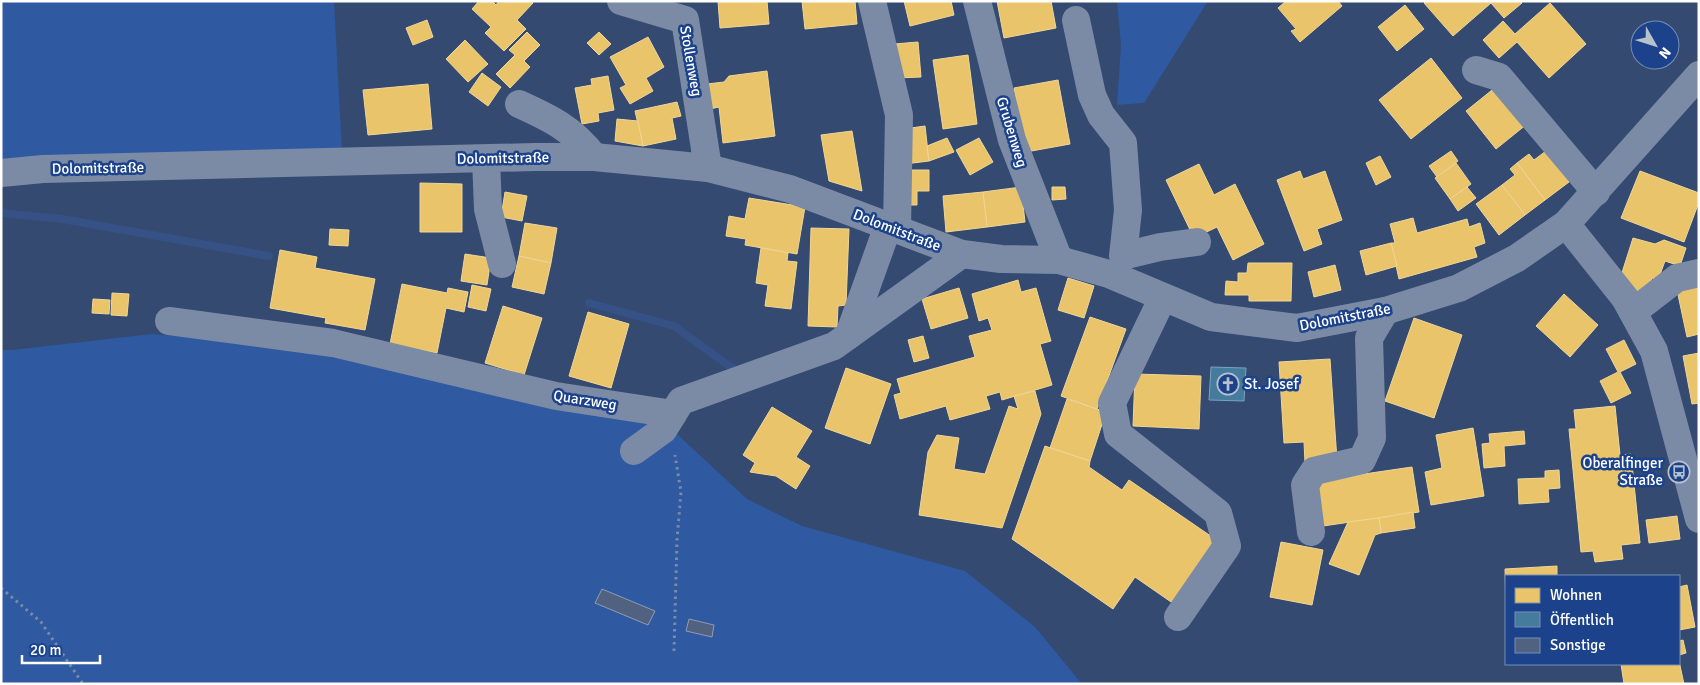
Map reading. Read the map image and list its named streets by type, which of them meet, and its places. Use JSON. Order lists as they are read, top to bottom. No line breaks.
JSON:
{"streets":{"street":["Stollenweg","Grubenweg","Dolomitstraße","Quarzweg"]},"crossings":[["Stollenweg","Dolomitstraße"],["Grubenweg","Dolomitstraße"]],"places":{"church":["St. Josef"],"bus stop":["Oberalfinger Straße"]},"legend":["Wohnen","Öffentlich","Sonstige"],"scale_bar":"20 m","north":"bottom right"}
